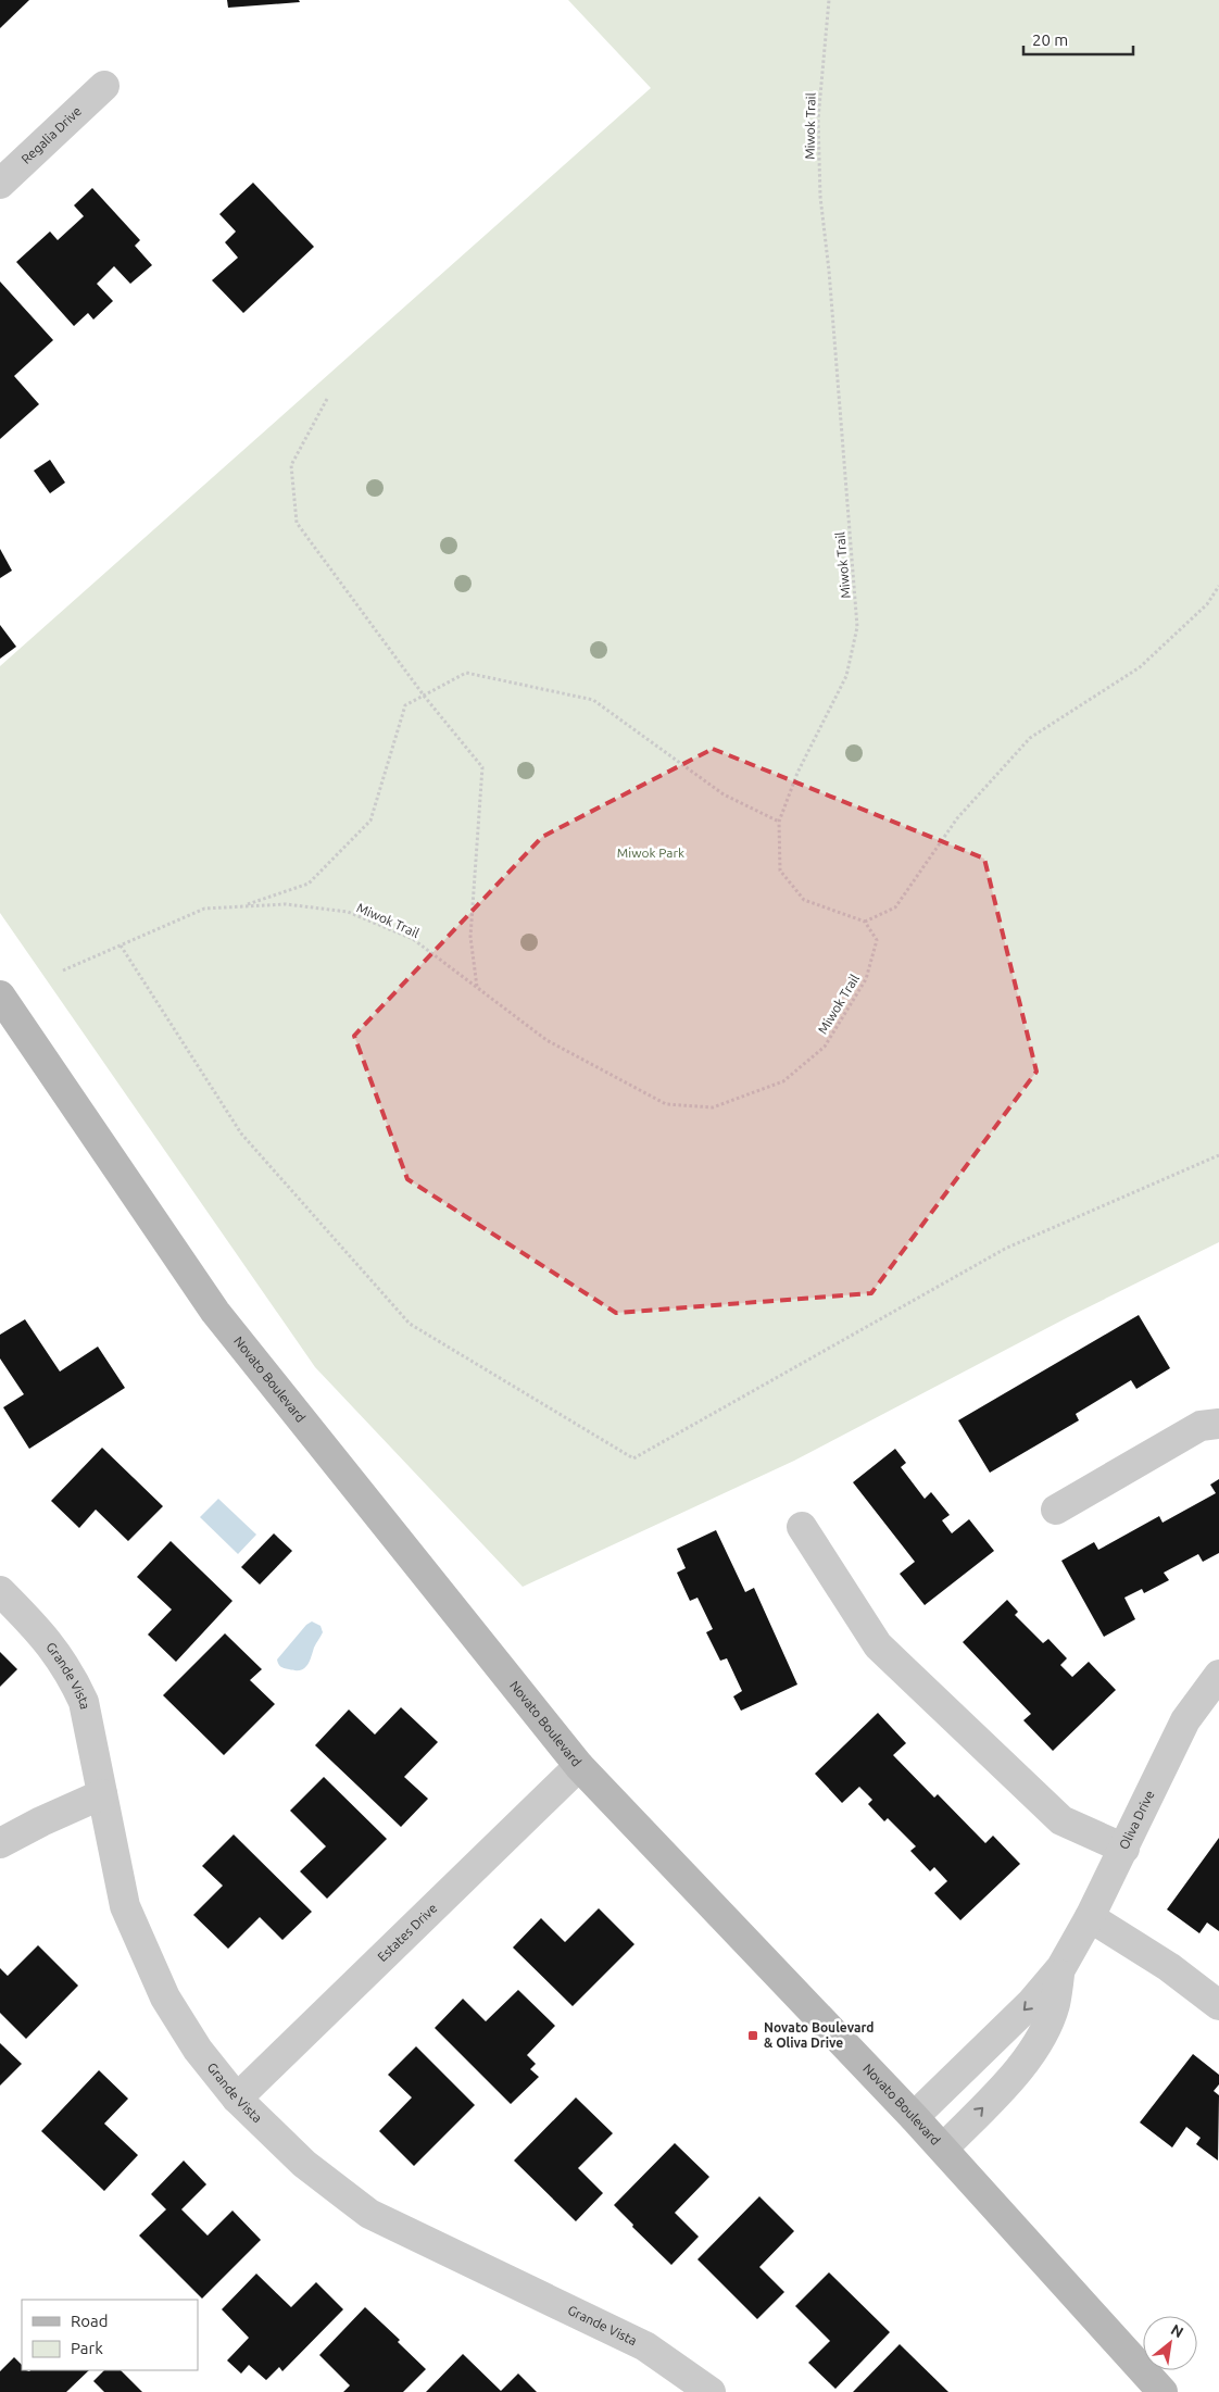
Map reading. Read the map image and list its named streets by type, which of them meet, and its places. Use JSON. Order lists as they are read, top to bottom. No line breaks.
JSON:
{"streets":{"main road":["Novato Boulevard"],"street":["Regalia Drive","Grande Vista","Oliva Drive","Estates Drive"],"path":["Miwok Trail"]},"crossings":[["Novato Boulevard","Oliva Drive"],["Novato Boulevard","Estates Drive"],["Grande Vista","Estates Drive"]],"parks":["Miwok Park"],"places":{"transit":["Novato Boulevard & Oliva Drive"]},"legend":["Road","Park"],"scale_bar":"20 m","north":"top right"}
